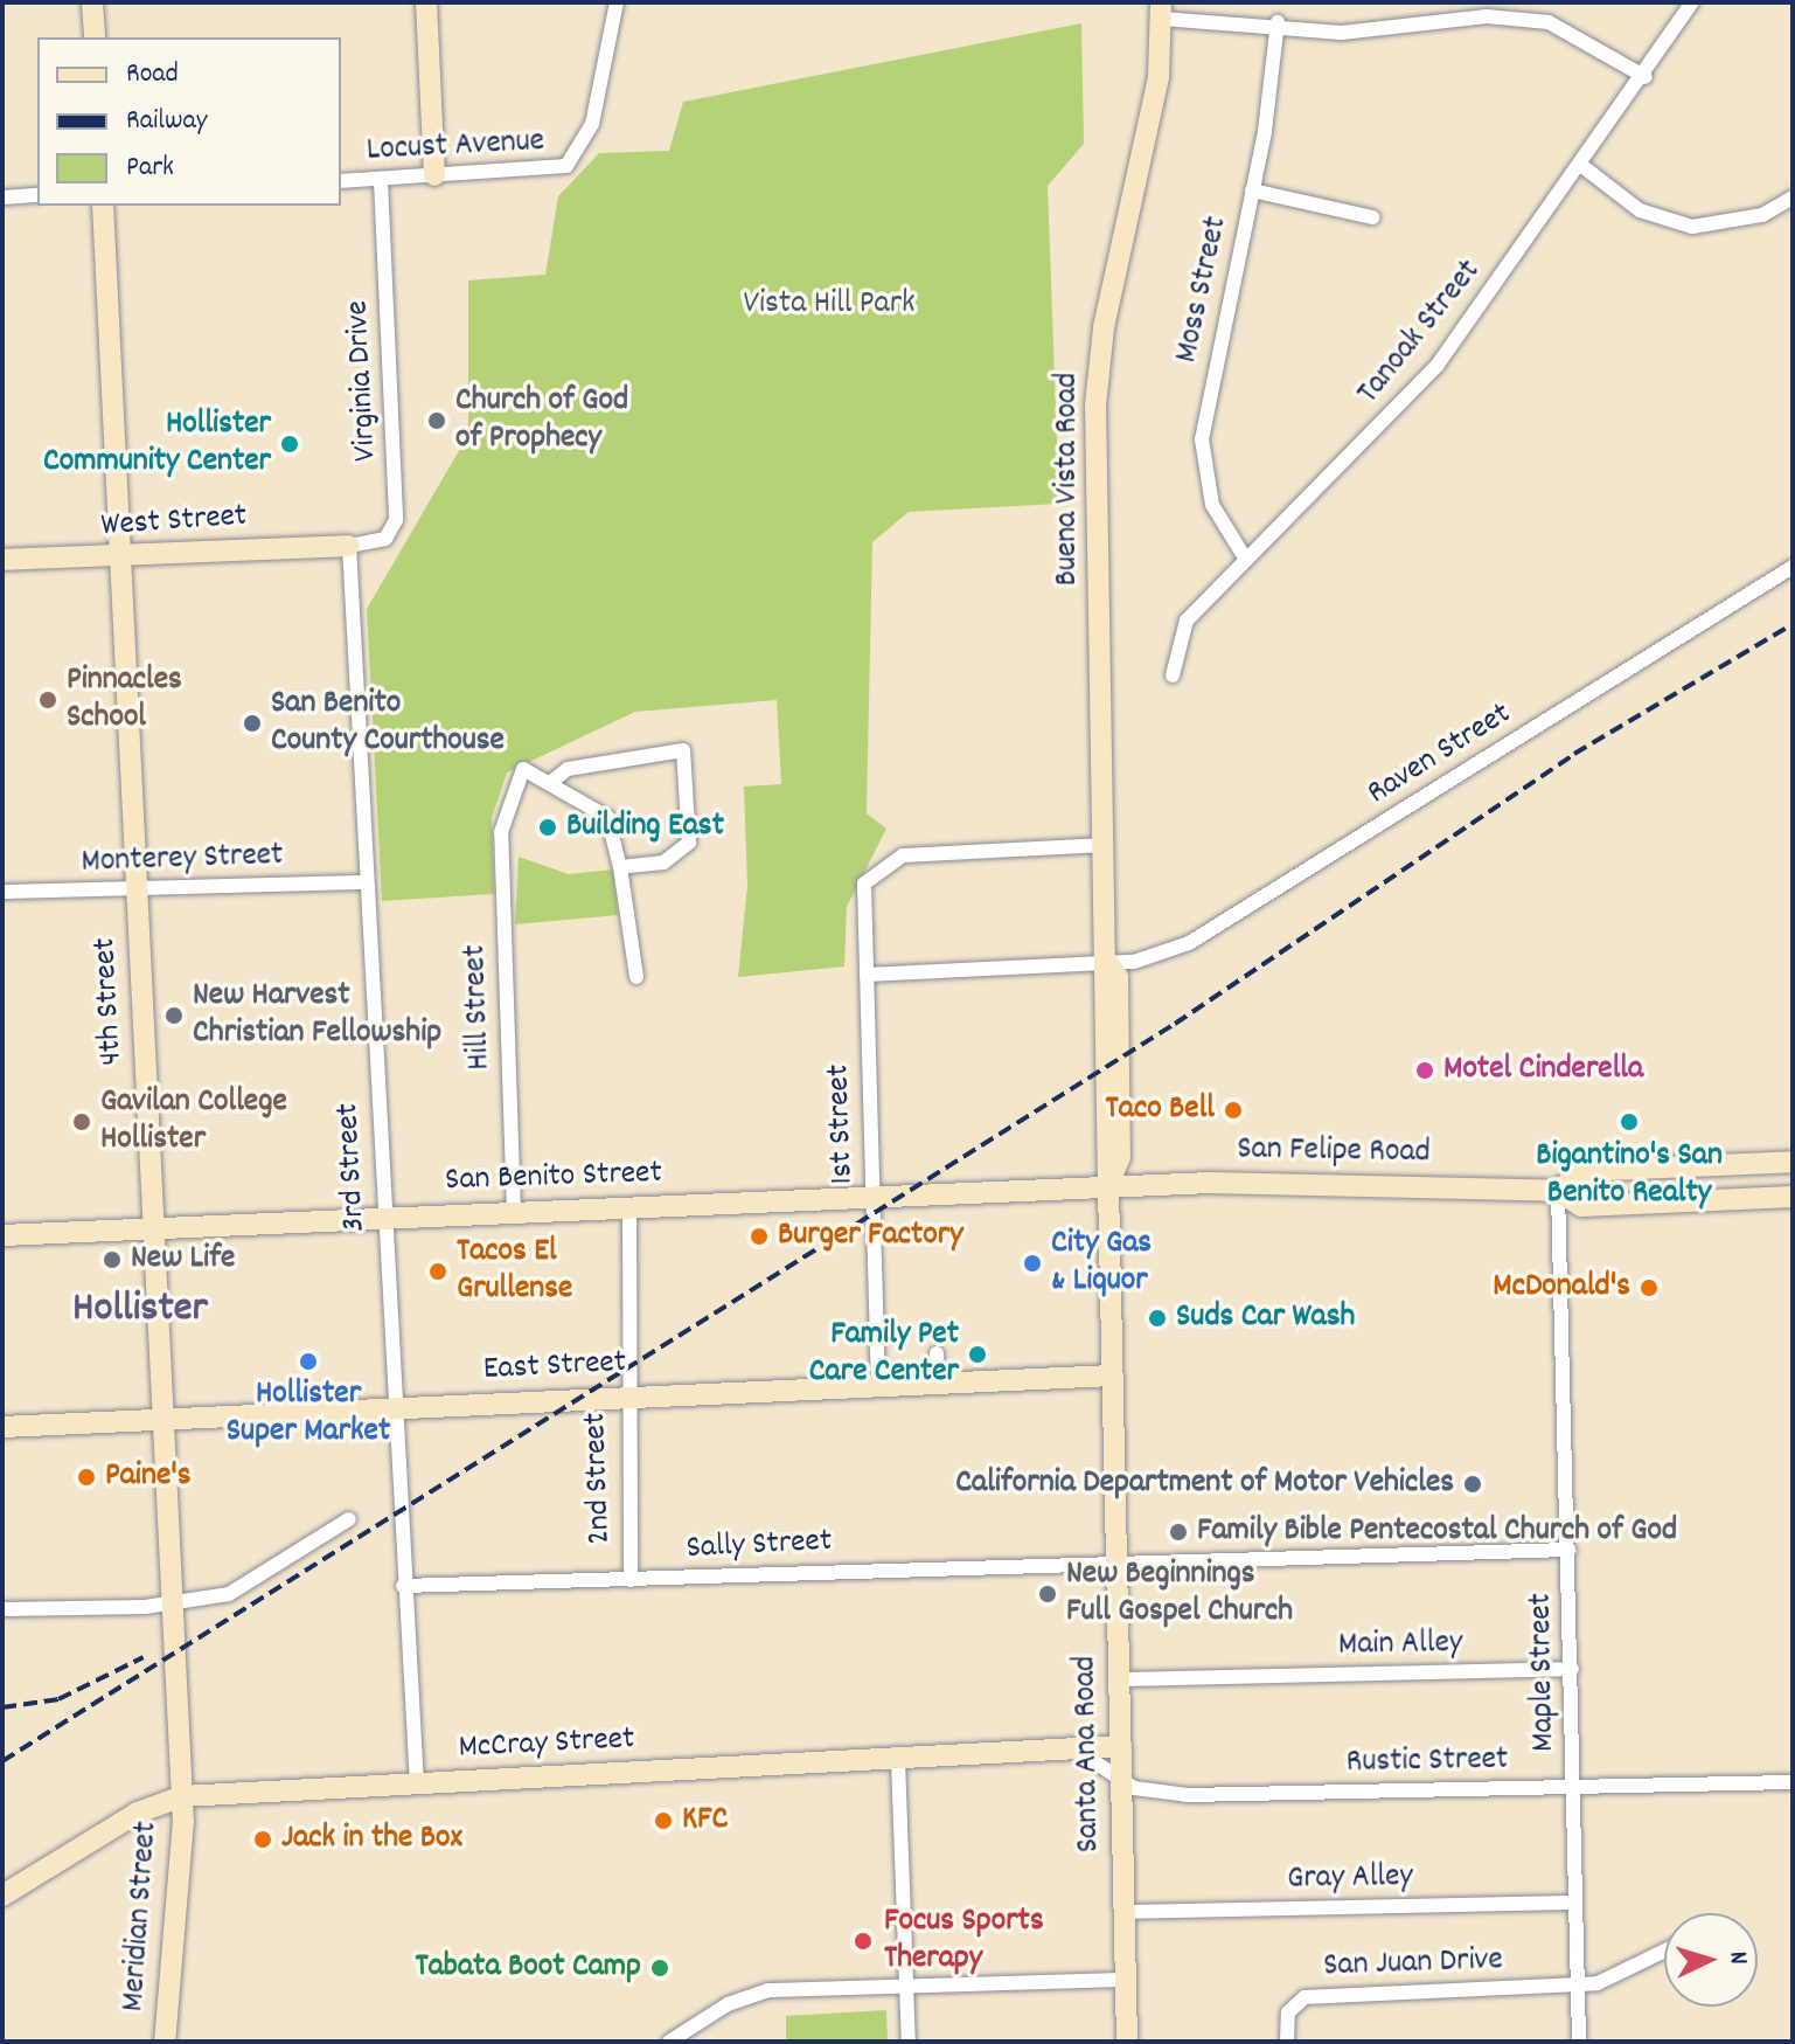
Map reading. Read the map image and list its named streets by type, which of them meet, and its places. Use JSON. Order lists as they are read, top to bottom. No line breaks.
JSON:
{"streets":{"street":["Locust Avenue","Moss Street","Tanoak Street","Virginia Drive","Buena Vista Road","West Street","Raven Street","Monterey Street","4th Street","Hill Street","1st Street","San Felipe Road","3rd Street","San Benito Street","East Street","2nd Street","Sally Street","Main Alley","Maple Street","McCray Street","Santa Ana Road","Rustic Street","Gray Alley","Meridian Street","San Juan Drive"]},"crossings":[["Locust Avenue","Virginia Drive"],["Moss Street","Tanoak Street"],["Virginia Drive","West Street"],["Virginia Drive","3rd Street"],["Buena Vista Road","Raven Street"],["Buena Vista Road","1st Street"],["Buena Vista Road","San Felipe Road"],["Buena Vista Road","San Benito Street"],["Buena Vista Road","Santa Ana Road"],["West Street","4th Street"],["West Street","3rd Street"],["Raven Street","1st Street"],["Monterey Street","4th Street"],["Monterey Street","3rd Street"],["4th Street","San Benito Street"],["4th Street","East Street"],["4th Street","McCray Street"],["4th Street","Meridian Street"],["Hill Street","San Benito Street"],["1st Street","San Benito Street"],["1st Street","East Street"],["San Felipe Road","San Benito Street"],["San Felipe Road","Maple Street"],["San Felipe Road","Santa Ana Road"],["3rd Street","San Benito Street"],["3rd Street","East Street"],["3rd Street","Sally Street"],["3rd Street","McCray Street"],["San Benito Street","2nd Street"],["San Benito Street","Santa Ana Road"],["East Street","2nd Street"],["East Street","Santa Ana Road"],["2nd Street","Sally Street"],["Sally Street","Maple Street"],["Sally Street","Santa Ana Road"],["Main Alley","Maple Street"],["Main Alley","Santa Ana Road"],["Maple Street","Rustic Street"],["Maple Street","Gray Alley"],["Maple Street","San Juan Drive"],["McCray Street","Santa Ana Road"],["McCray Street","Meridian Street"],["Santa Ana Road","Rustic Street"],["Santa Ana Road","Gray Alley"]],"districts":["Hollister"],"parks":["Vista Hill Park"],"places":["Church of God of Prophecy","Hollister Community Center","Pinnacles School","San Benito County Courthouse","Building East","New Harvest Christian Fellowship","Motel Cinderella","Taco Bell","Gavilan College Hollister","Bigantino's San Benito Realty","Burger Factory","New Life","City Gas & Liquor","Tacos El Grullense","McDonald's","Suds Car Wash","Family Pet Care Center","Hollister Super Market","Paine's","California Department of Motor Vehicles","Family Bible Pentecostal Church of God","New Beginnings Full Gospel Church","KFC","Jack in the Box","Focus Sports Therapy","Tabata Boot Camp"],"legend":["Road","Railway","Park"],"north":"right"}
